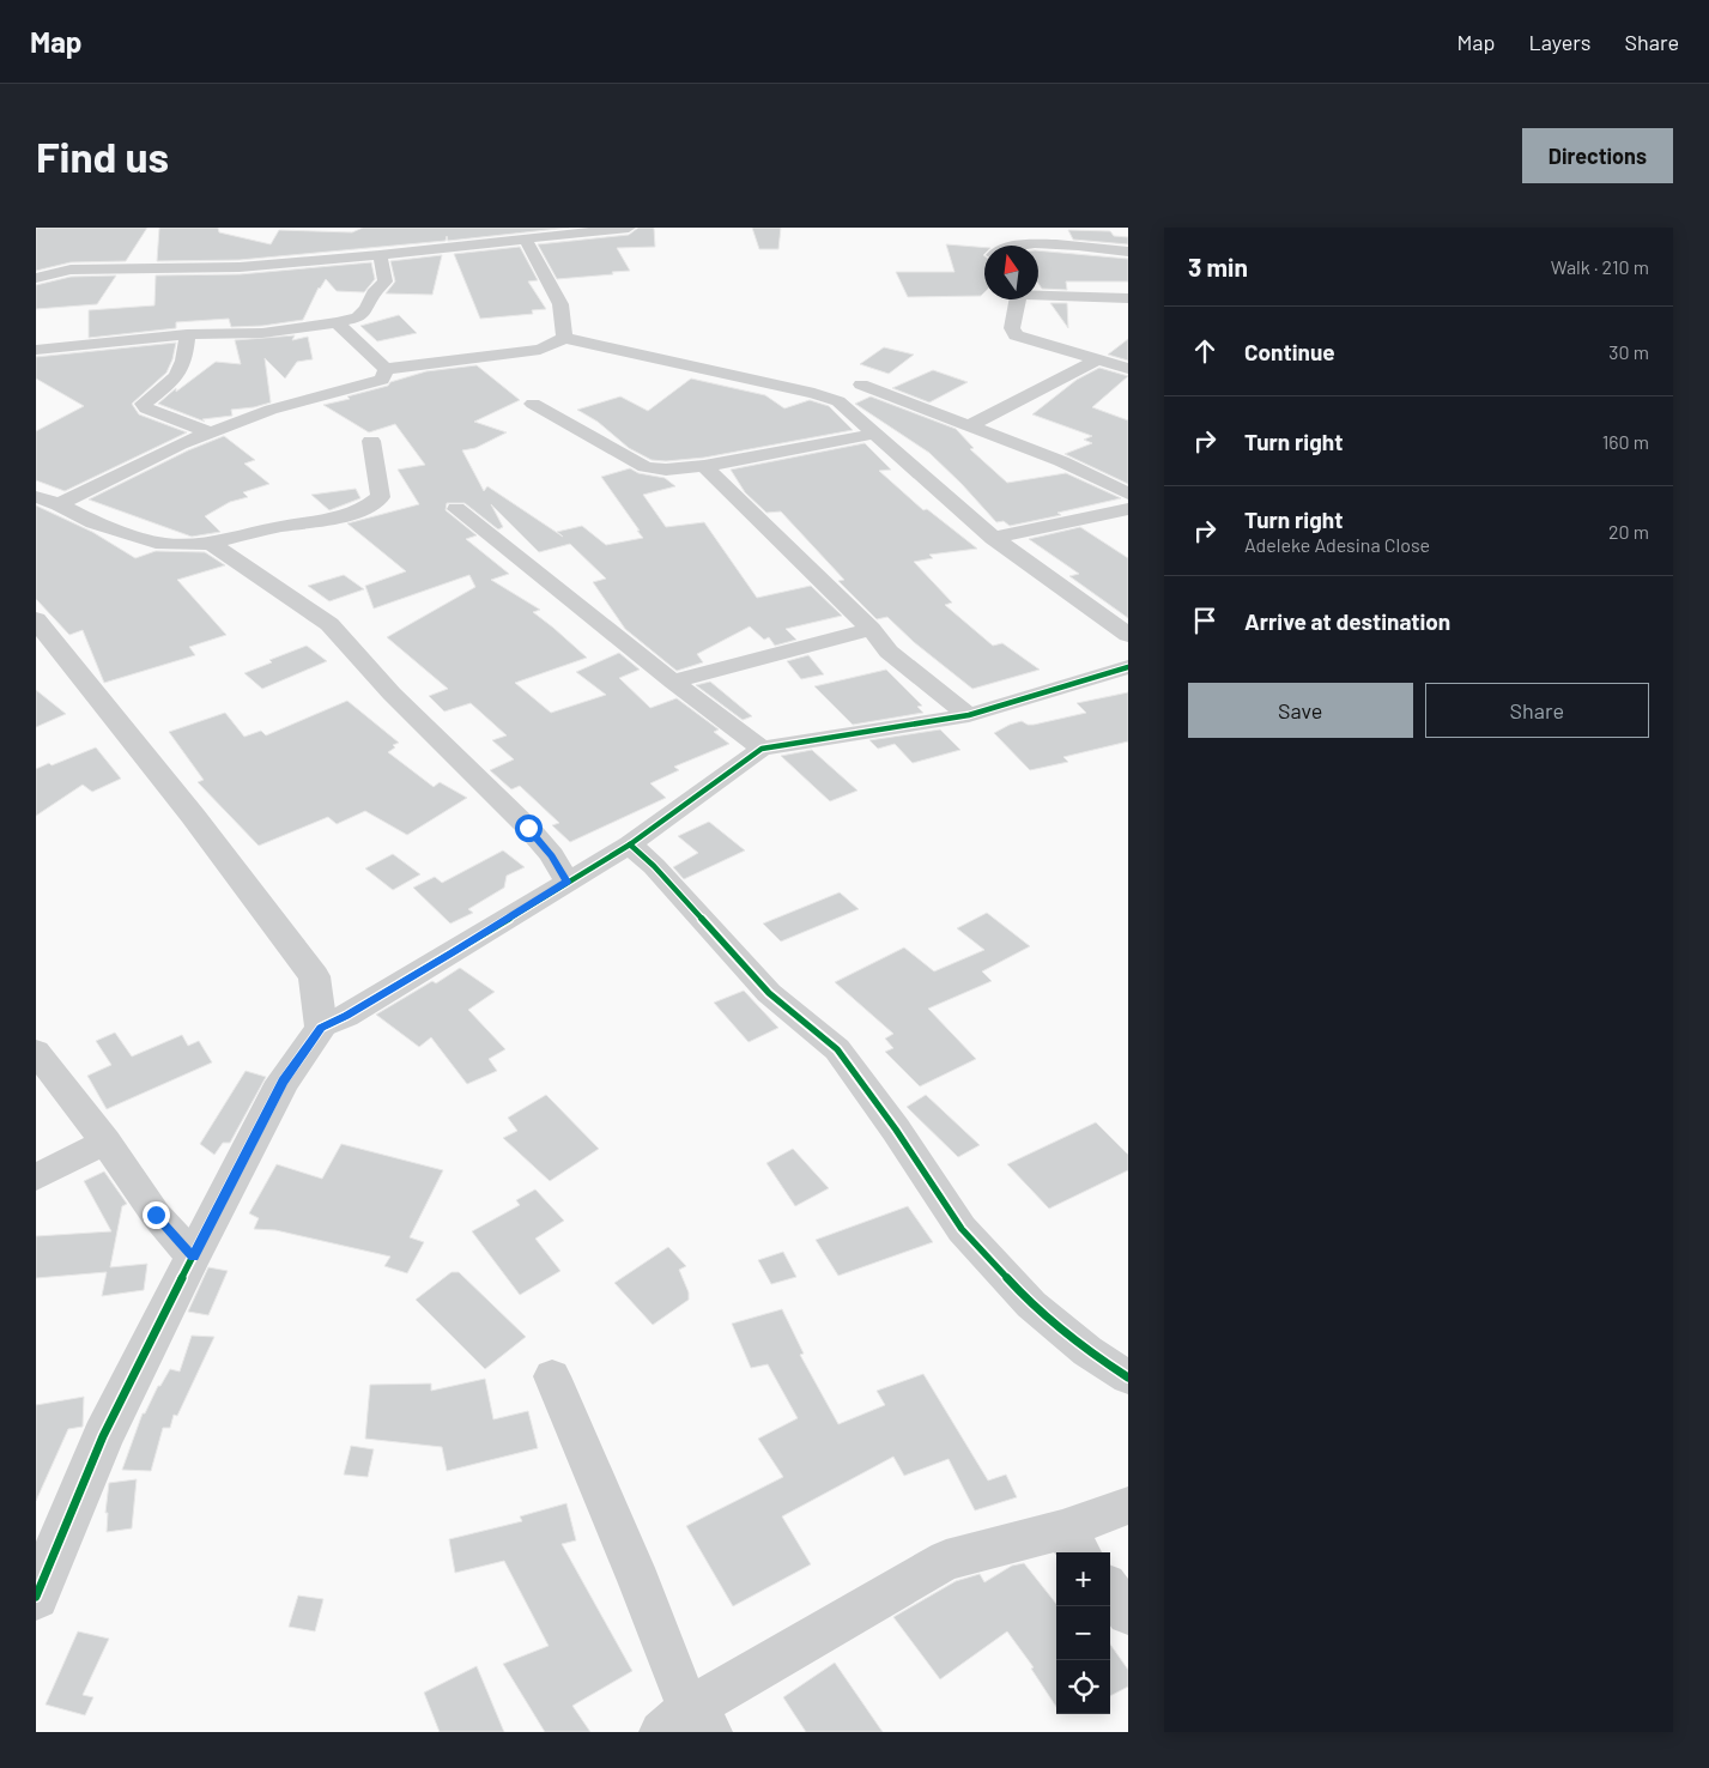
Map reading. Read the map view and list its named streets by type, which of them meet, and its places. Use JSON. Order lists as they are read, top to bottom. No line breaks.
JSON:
{"north":"top","page":{"header":"Map","nav":["Map","Layers","Share"],"buttons":["Directions",["Save","Share"]],"title":"Find us","heading":["3 min","Walk · 210 m"],"list":[["Continue","30 m"],["Turn right","160 m"],["Turn right","Adeleke Adesina Close","20 m"],"Arrive at destination"],"map_buttons":["+","−"]}}
